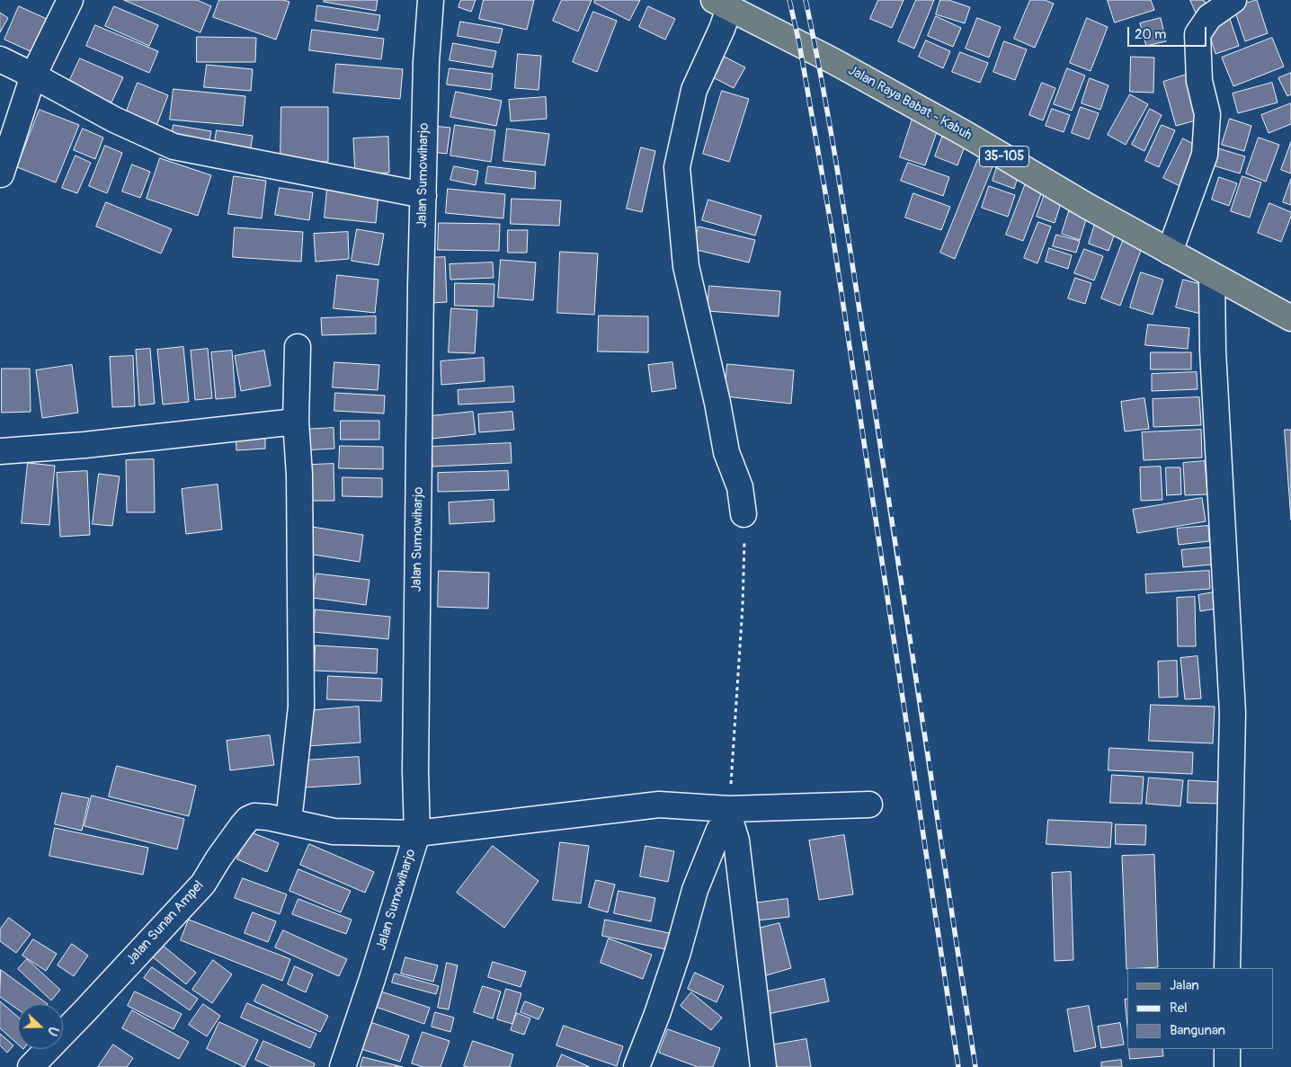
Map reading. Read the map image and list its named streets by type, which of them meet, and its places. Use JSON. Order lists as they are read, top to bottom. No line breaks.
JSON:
{"streets":{"main road":["Jalan Raya Babat - Kabuh","35-105"],"street":["Jalan Sumowiharjo","Jalan Sunan Ampel"]},"crossings":[["Jalan Sumowiharjo","Jalan Sunan Ampel"]],"legend":["Jalan","Rel","Bangunan"],"scale_bar":"20 m","north":"right"}
